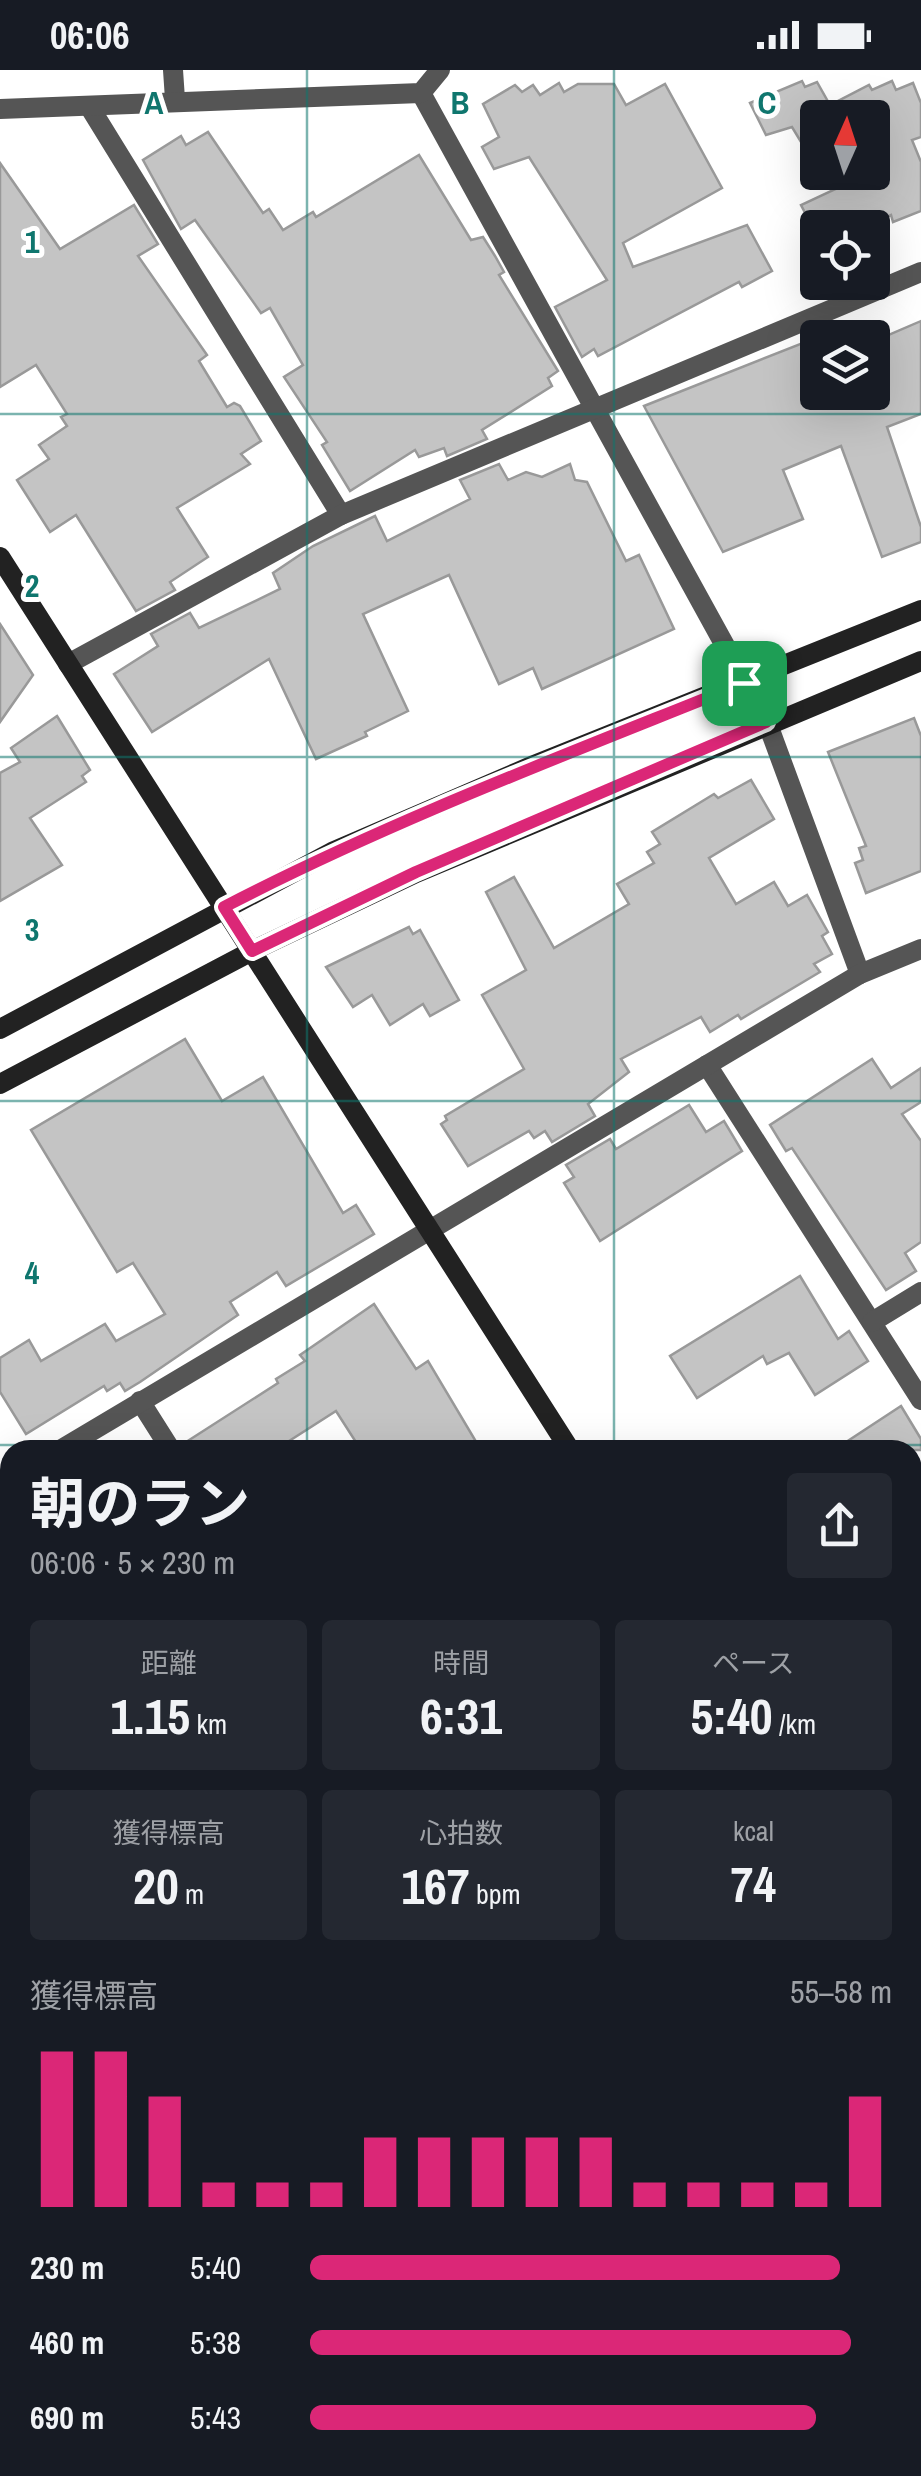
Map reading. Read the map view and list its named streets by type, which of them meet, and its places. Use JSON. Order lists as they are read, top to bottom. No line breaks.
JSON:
{"north":"top","page":{"status":"06:06","heading":["朝のラン","06:06 · 5 × 230 m"],"stats":[["距離","1.15 km"],["時間","6:31"],["ペース","5:40 /km"],["獲得標高","20 m"],["心拍数","167 bpm"],["kcal","74"]],"chart":["獲得標高","55–58 m"],"list":[{"name":"230 m","note":"5:40"},{"name":"460 m","note":"5:38"},{"name":"690 m","note":"5:43"}]},"grid":{"columns":["A","B","C"],"rows":["1","2","3","4"]}}
